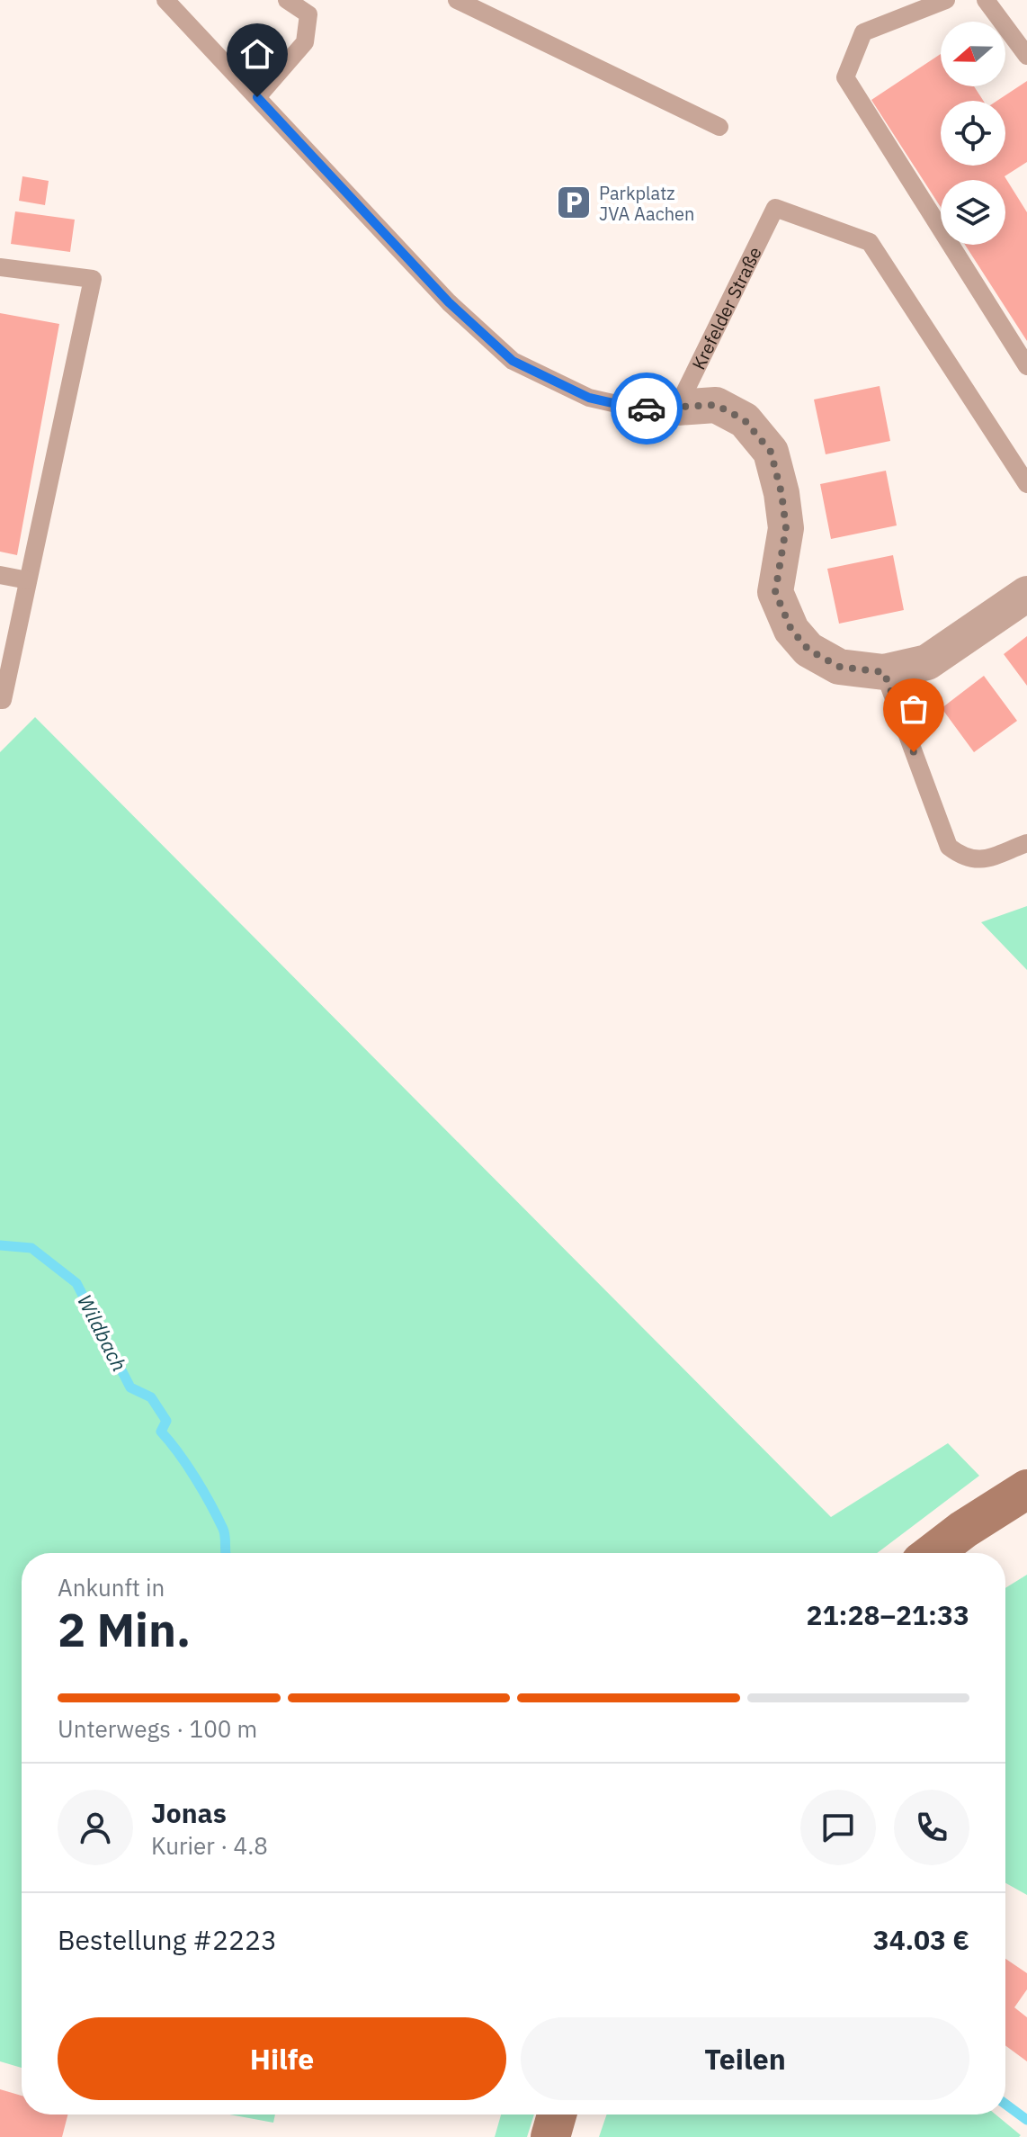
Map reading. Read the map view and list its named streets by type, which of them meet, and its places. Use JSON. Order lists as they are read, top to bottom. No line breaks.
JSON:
{"streets":{"lane":["Krefelder Straße"]},"water":["Wildbach"],"places":{"parking":["Parkplatz JVA Aachen"]},"north":"left","page":{"heading":["2 Min.","Ankunft in","21:28–21:33"],"panel":["Jonas","Kurier · 4.8","Bestellung #2223","34.03 €"],"bar":"Unterwegs · 100 m","buttons":["Hilfe","Teilen"]}}
